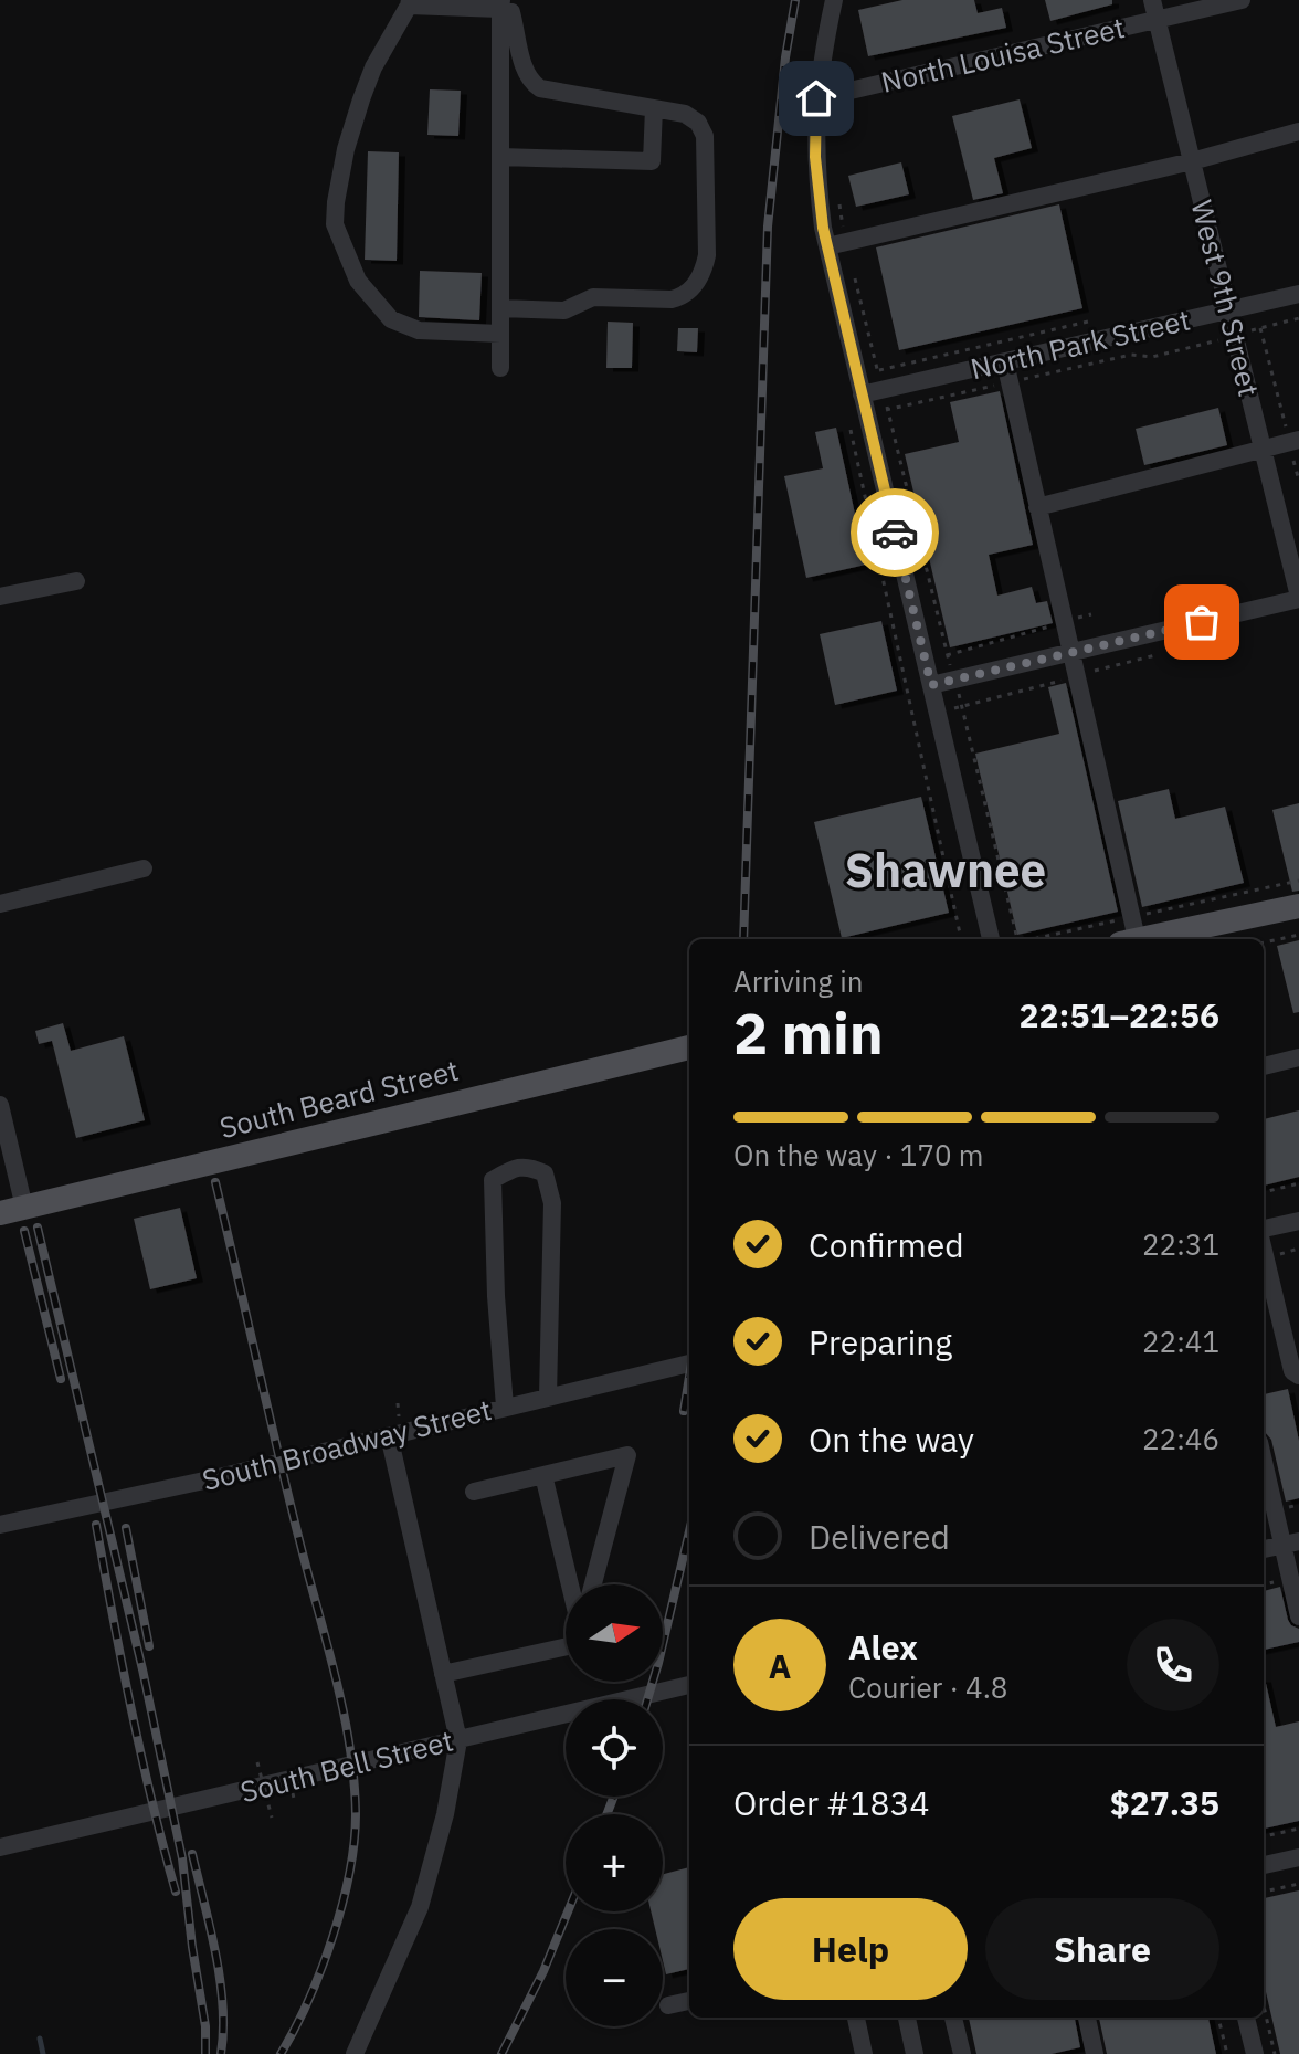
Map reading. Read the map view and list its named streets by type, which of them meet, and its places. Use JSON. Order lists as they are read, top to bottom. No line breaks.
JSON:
{"streets":{"main road":["South Beard Street"],"street":["North Louisa Street","West 9th Street","North Park Street","South Broadway Street","South Bell Street"]},"crossings":[["North Louisa Street","West 9th Street"],["West 9th Street","North Park Street"]],"districts":["Shawnee"],"north":"right","page":{"heading":["2 min","Arriving in","22:51–22:56"],"panel":["Alex","Courier · 4.8","Order #1834","$27.35"],"bar":"On the way · 170 m","list":[["Confirmed","22:31"],["Preparing","22:41"],["On the way","22:46"],"Delivered"],"map_buttons":["+","−"],"round":"A","buttons":["Help","Share"]}}
